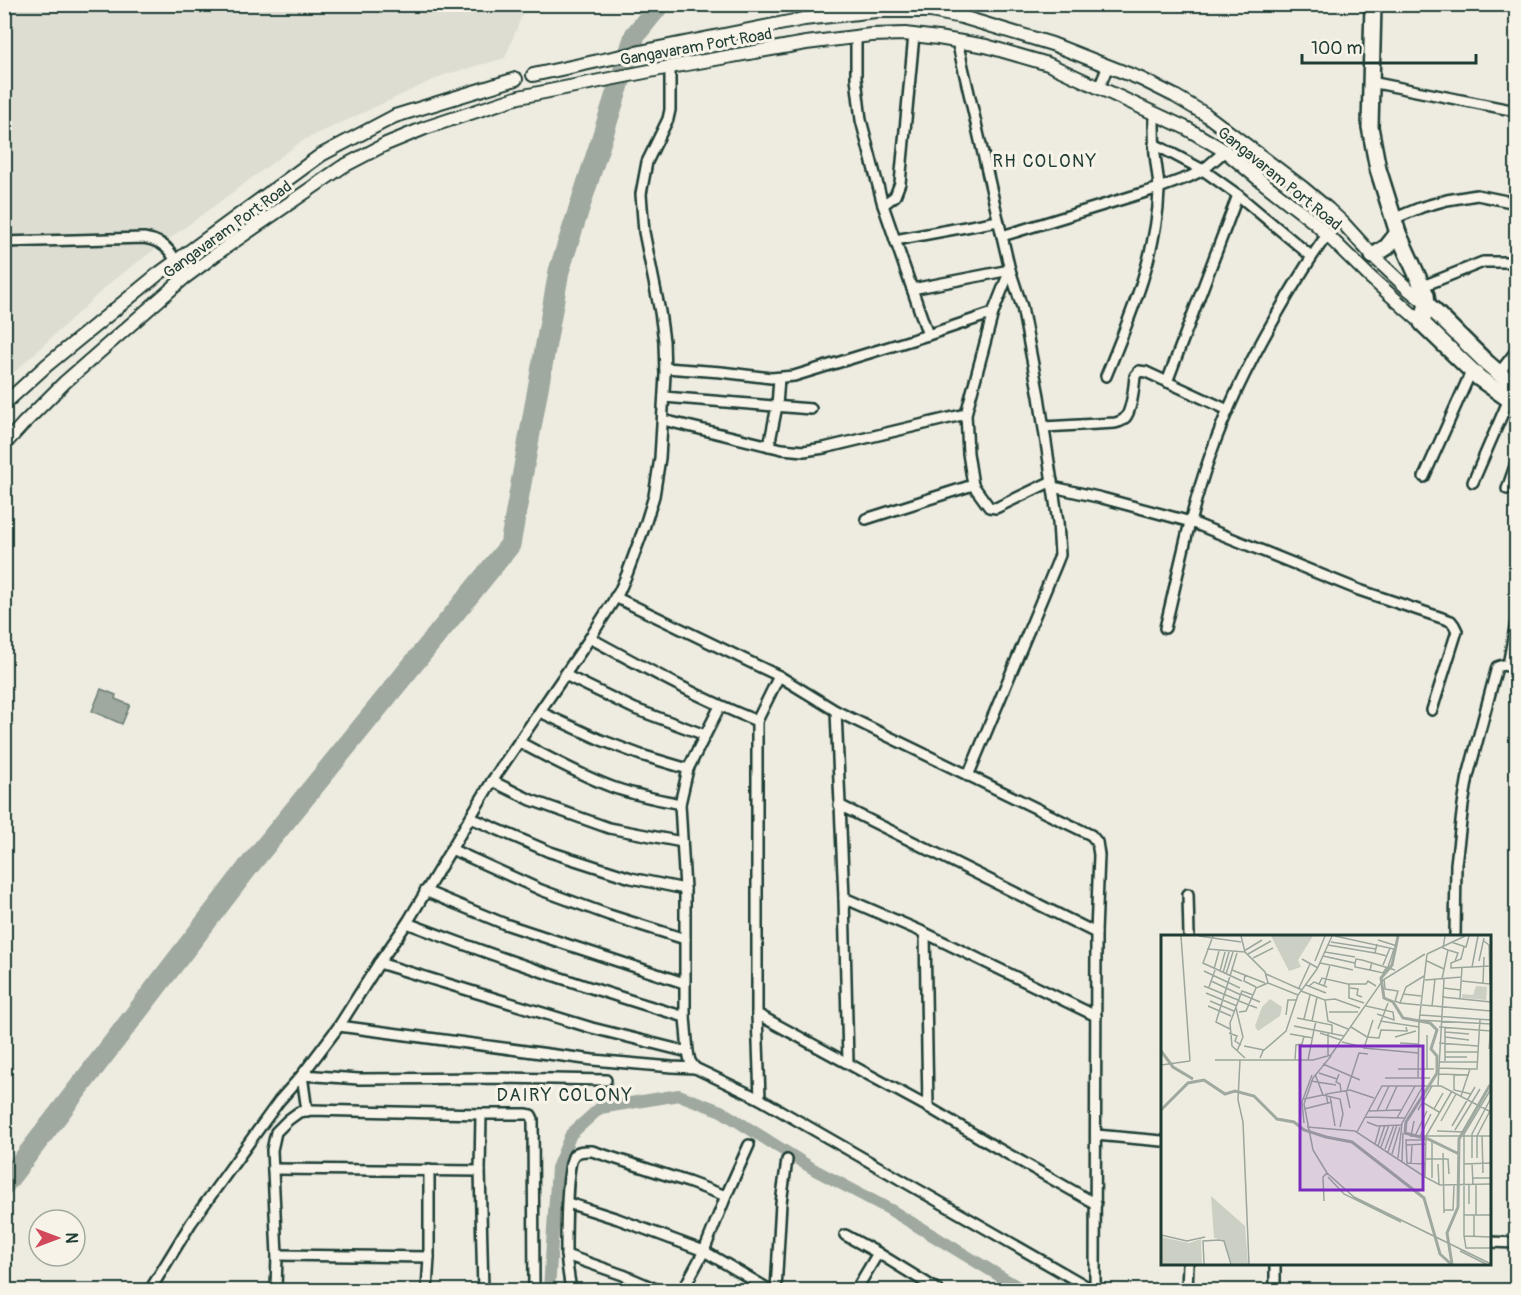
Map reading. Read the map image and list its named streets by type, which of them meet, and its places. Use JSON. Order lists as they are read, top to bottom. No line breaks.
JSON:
{"streets":{"street":["Gangavaram Port Road"]},"districts":["RH COLONY","DAIRY COLONY"],"scale_bar":"100 m","north":"right"}
